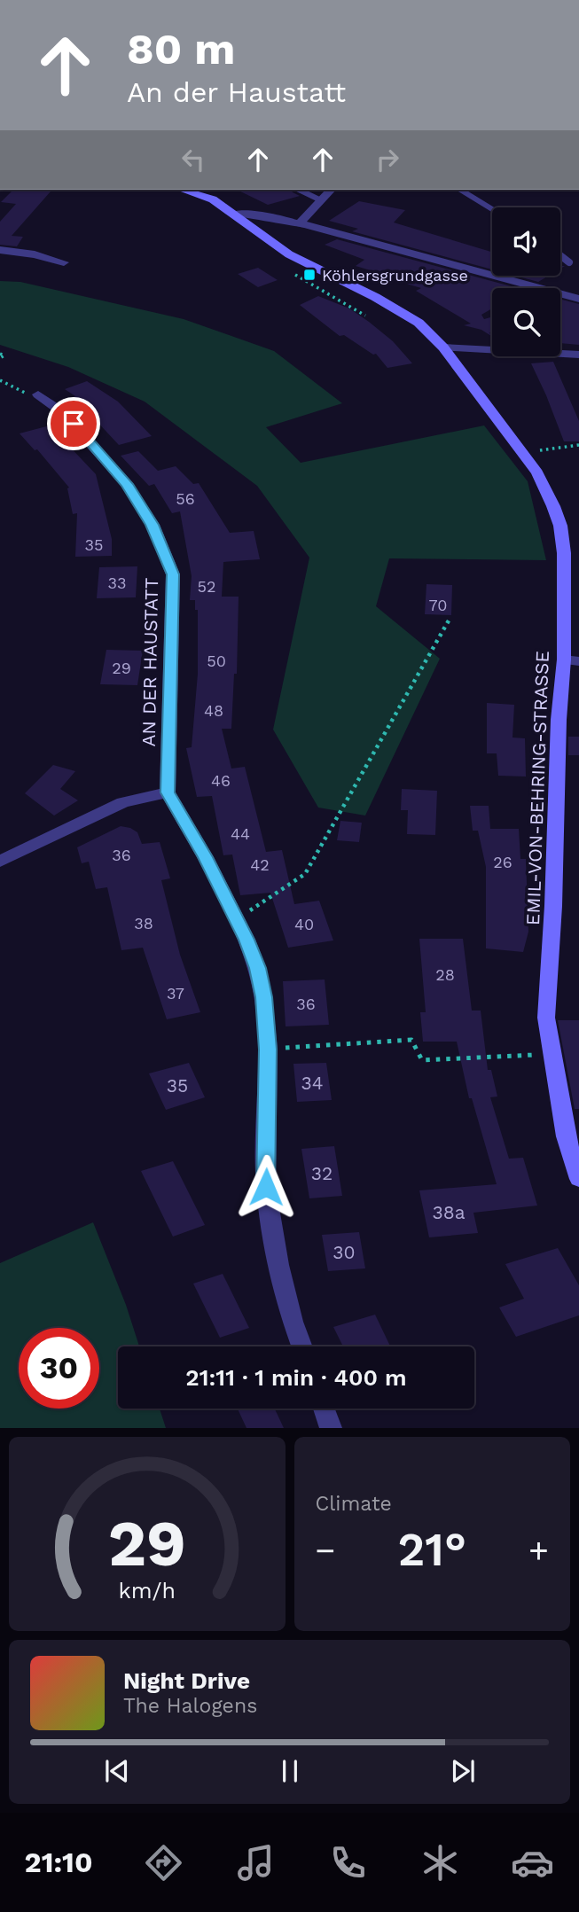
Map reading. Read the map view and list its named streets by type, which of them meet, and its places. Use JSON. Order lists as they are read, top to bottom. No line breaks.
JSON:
{"streets":{"main road":["EMIL-VON-BEHRING-STRASSE"],"street":["AN DER HAUSTATT"]},"places":{"transit":["Köhlersgrundgasse"]},"house_numbers":["56","35","33","52","70","50","29","48","46","44","36","26","42","38","40","28","37","36","34","35","32","38a","30"],"page":{"turn":["80 m","An der Haustatt"],"limit":"30","trip":"21:11 · 1 min · 400 m","tile":"Climate","heat":["−","21°","+"],"song":["Night Drive","The Halogens"],"tabs":"21:10","gauge":["29","km/h"]}}
